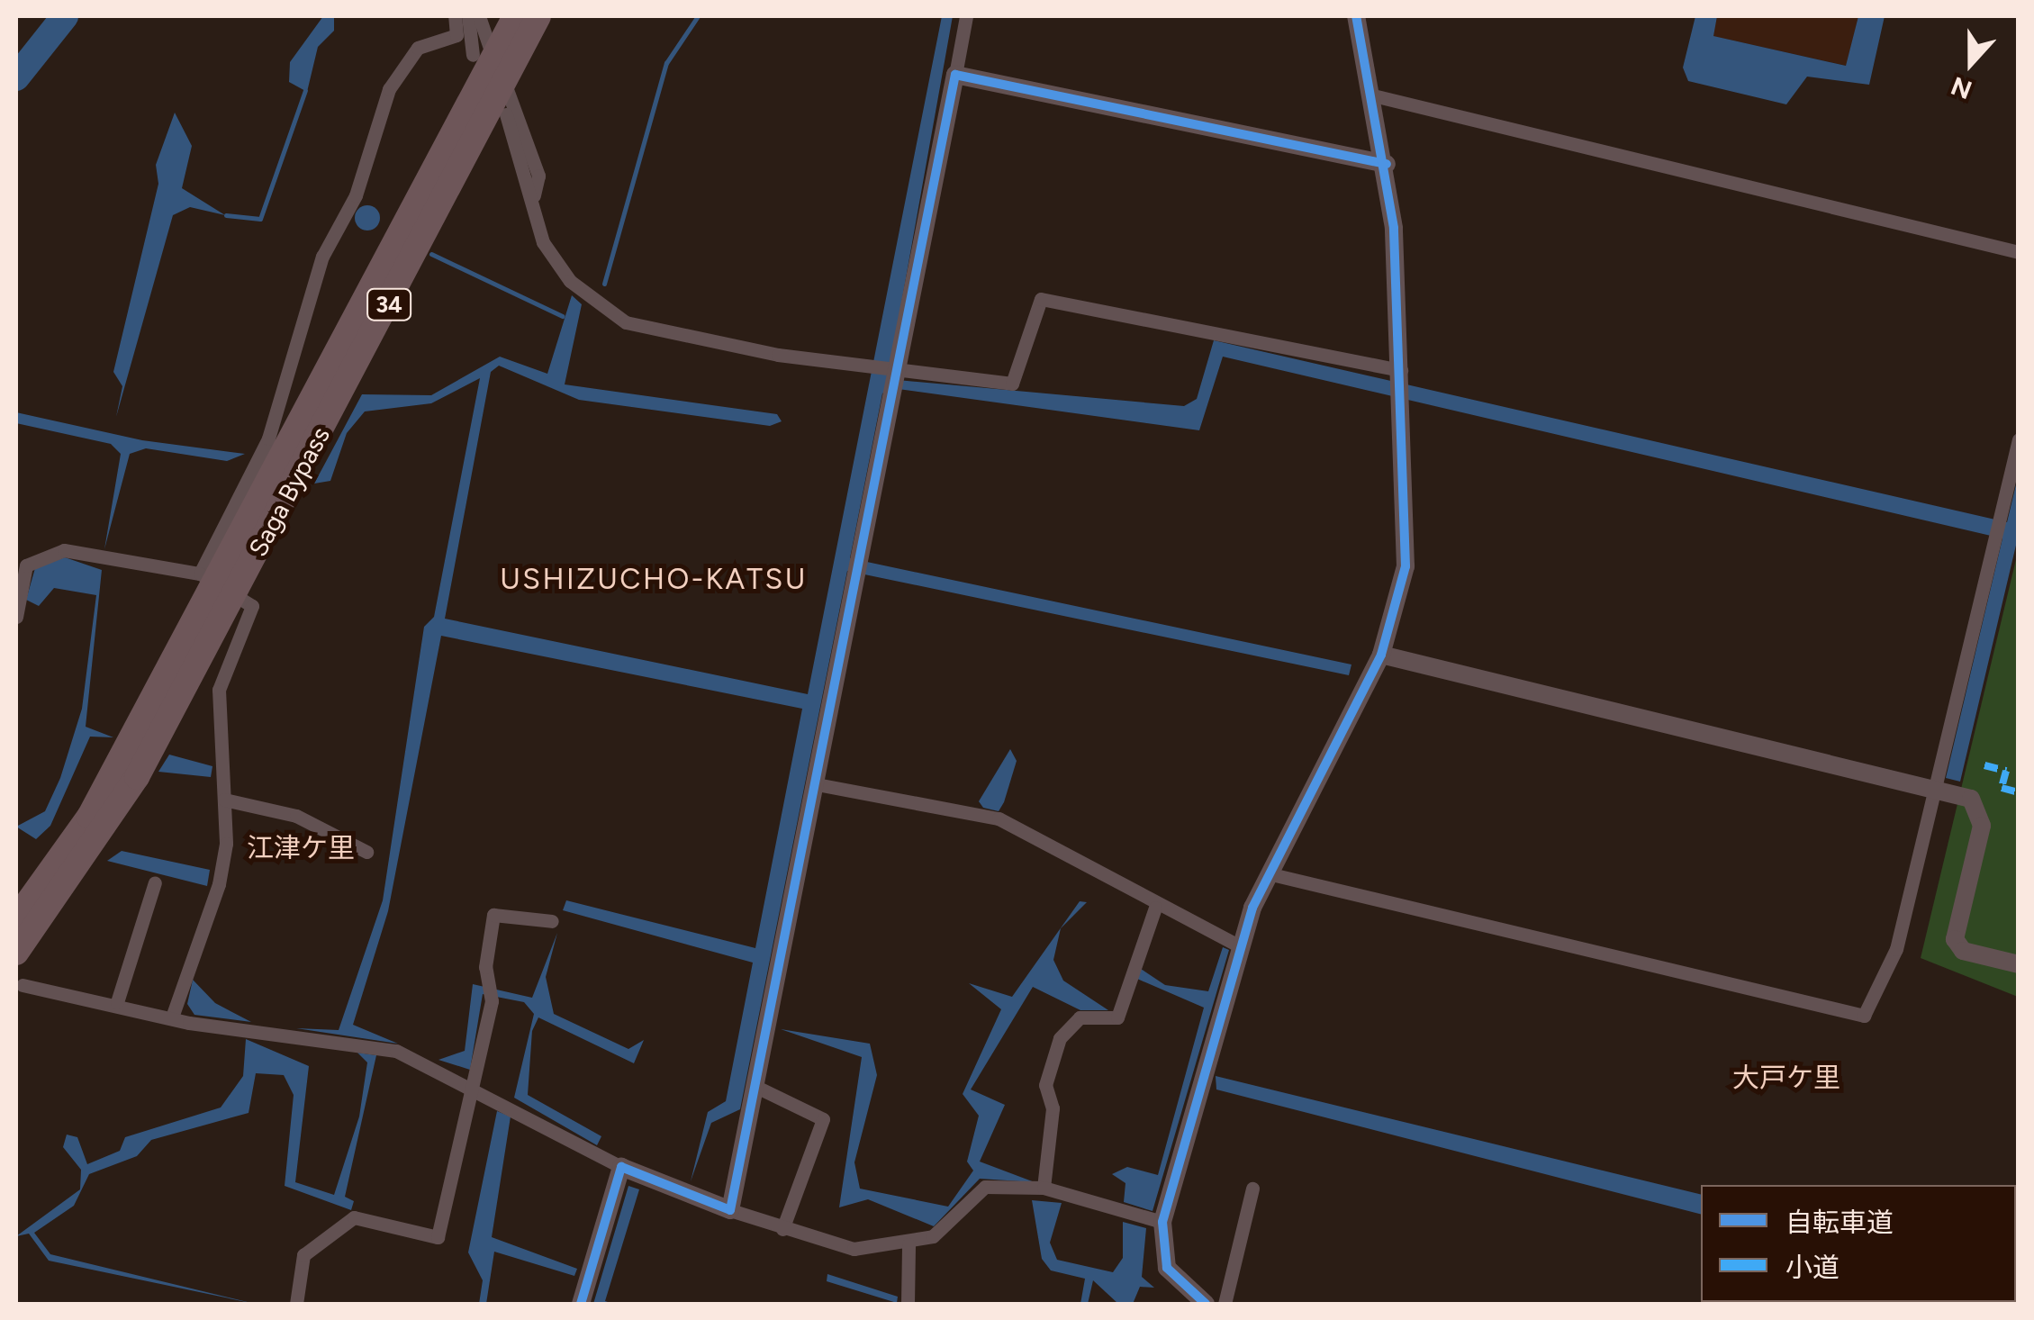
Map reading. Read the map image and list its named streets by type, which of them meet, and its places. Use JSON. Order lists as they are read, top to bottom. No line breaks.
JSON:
{"streets":{"highway":["34","Saga Bypass"]},"districts":["USHIZUCHO-KATSU","江津ケ里","大戸ケ里"],"legend":["自転車道","小道"],"north":"bottom"}
